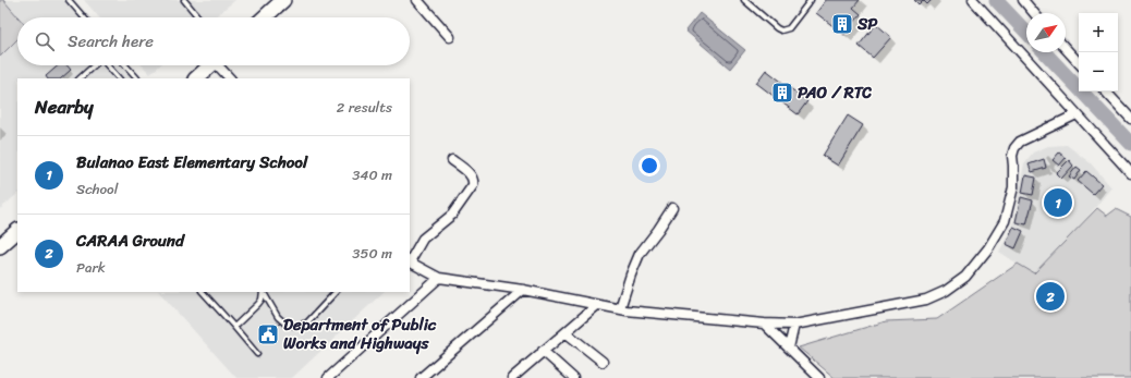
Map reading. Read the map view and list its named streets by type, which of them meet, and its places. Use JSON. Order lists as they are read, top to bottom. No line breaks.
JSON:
{"places":{"building":["SP","PAO / RTC"],"public building":["Department of Public Works and Highways"]},"north":"top right","page":{"map_buttons":["+","−"],"search":"Search here","heading":["Nearby","2 results"],"list":[{"mark":"1","name":"Bulanao East Elementary School","note":"School","value":"340 m"},{"mark":"2","name":"CARAA Ground","note":"Park","value":"350 m"}],"pins":["1","2"]}}
